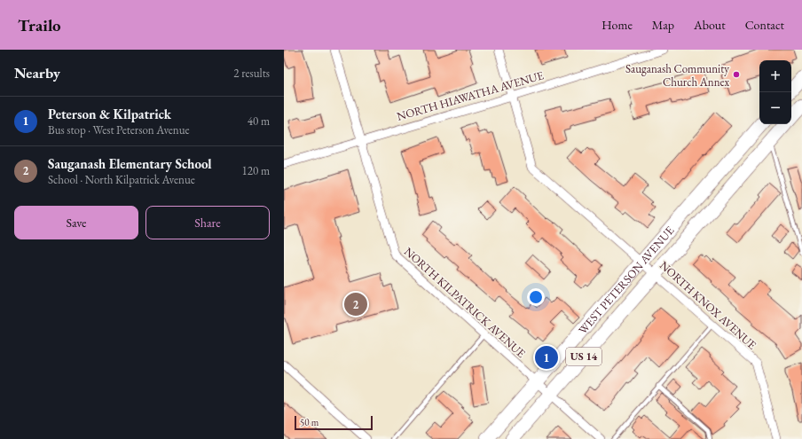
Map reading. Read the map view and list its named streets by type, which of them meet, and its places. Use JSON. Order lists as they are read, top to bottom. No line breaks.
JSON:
{"streets":{"main road":["WEST PETERSON AVENUE","US 14"],"street":["NORTH HIAWATHA AVENUE","NORTH KILPATRICK AVENUE","NORTH KNOX AVENUE"]},"crossings":[["NORTH HIAWATHA AVENUE","NORTH KILPATRICK AVENUE"],["NORTH HIAWATHA AVENUE","NORTH KNOX AVENUE"],["WEST PETERSON AVENUE","NORTH KILPATRICK AVENUE"],["WEST PETERSON AVENUE","NORTH KNOX AVENUE"]],"places":["Sauganash Community Church Annex"],"scale_bar":"50 m","page":{"header":"Trailo","nav":["Home","Map","About","Contact"],"heading":["Nearby","2 results"],"map_buttons":["+","−"],"list":[{"mark":"1","name":"Peterson & Kilpatrick","note":"Bus stop · West Peterson Avenue","value":"40 m"},{"mark":"2","name":"Sauganash Elementary School","note":"School · North Kilpatrick Avenue","value":"120 m"}],"buttons":["Save","Share"],"pins":["2","1"],"scale":"50 m"}}
